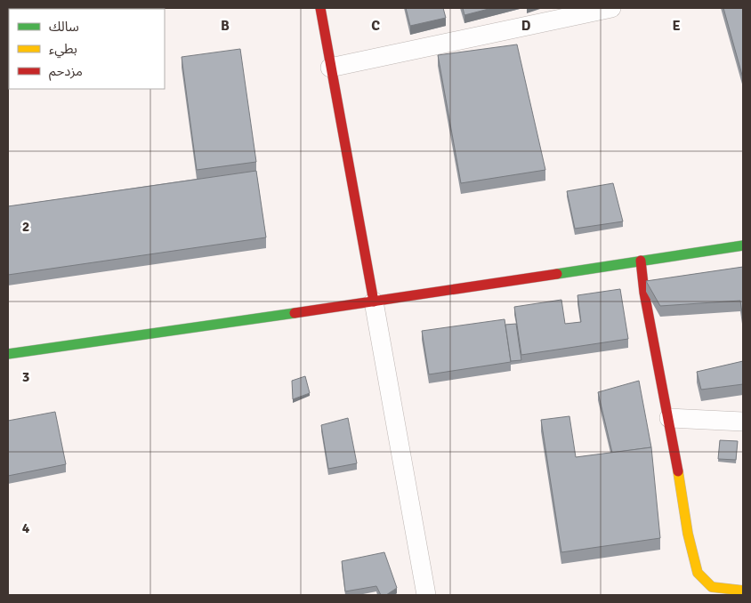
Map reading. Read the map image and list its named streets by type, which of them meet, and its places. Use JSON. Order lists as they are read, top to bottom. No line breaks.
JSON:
{"legend":["سالك","بطيء","مزدحم"],"grid":{"columns":["B","C","D","E"],"rows":["2","3","4"]}}
